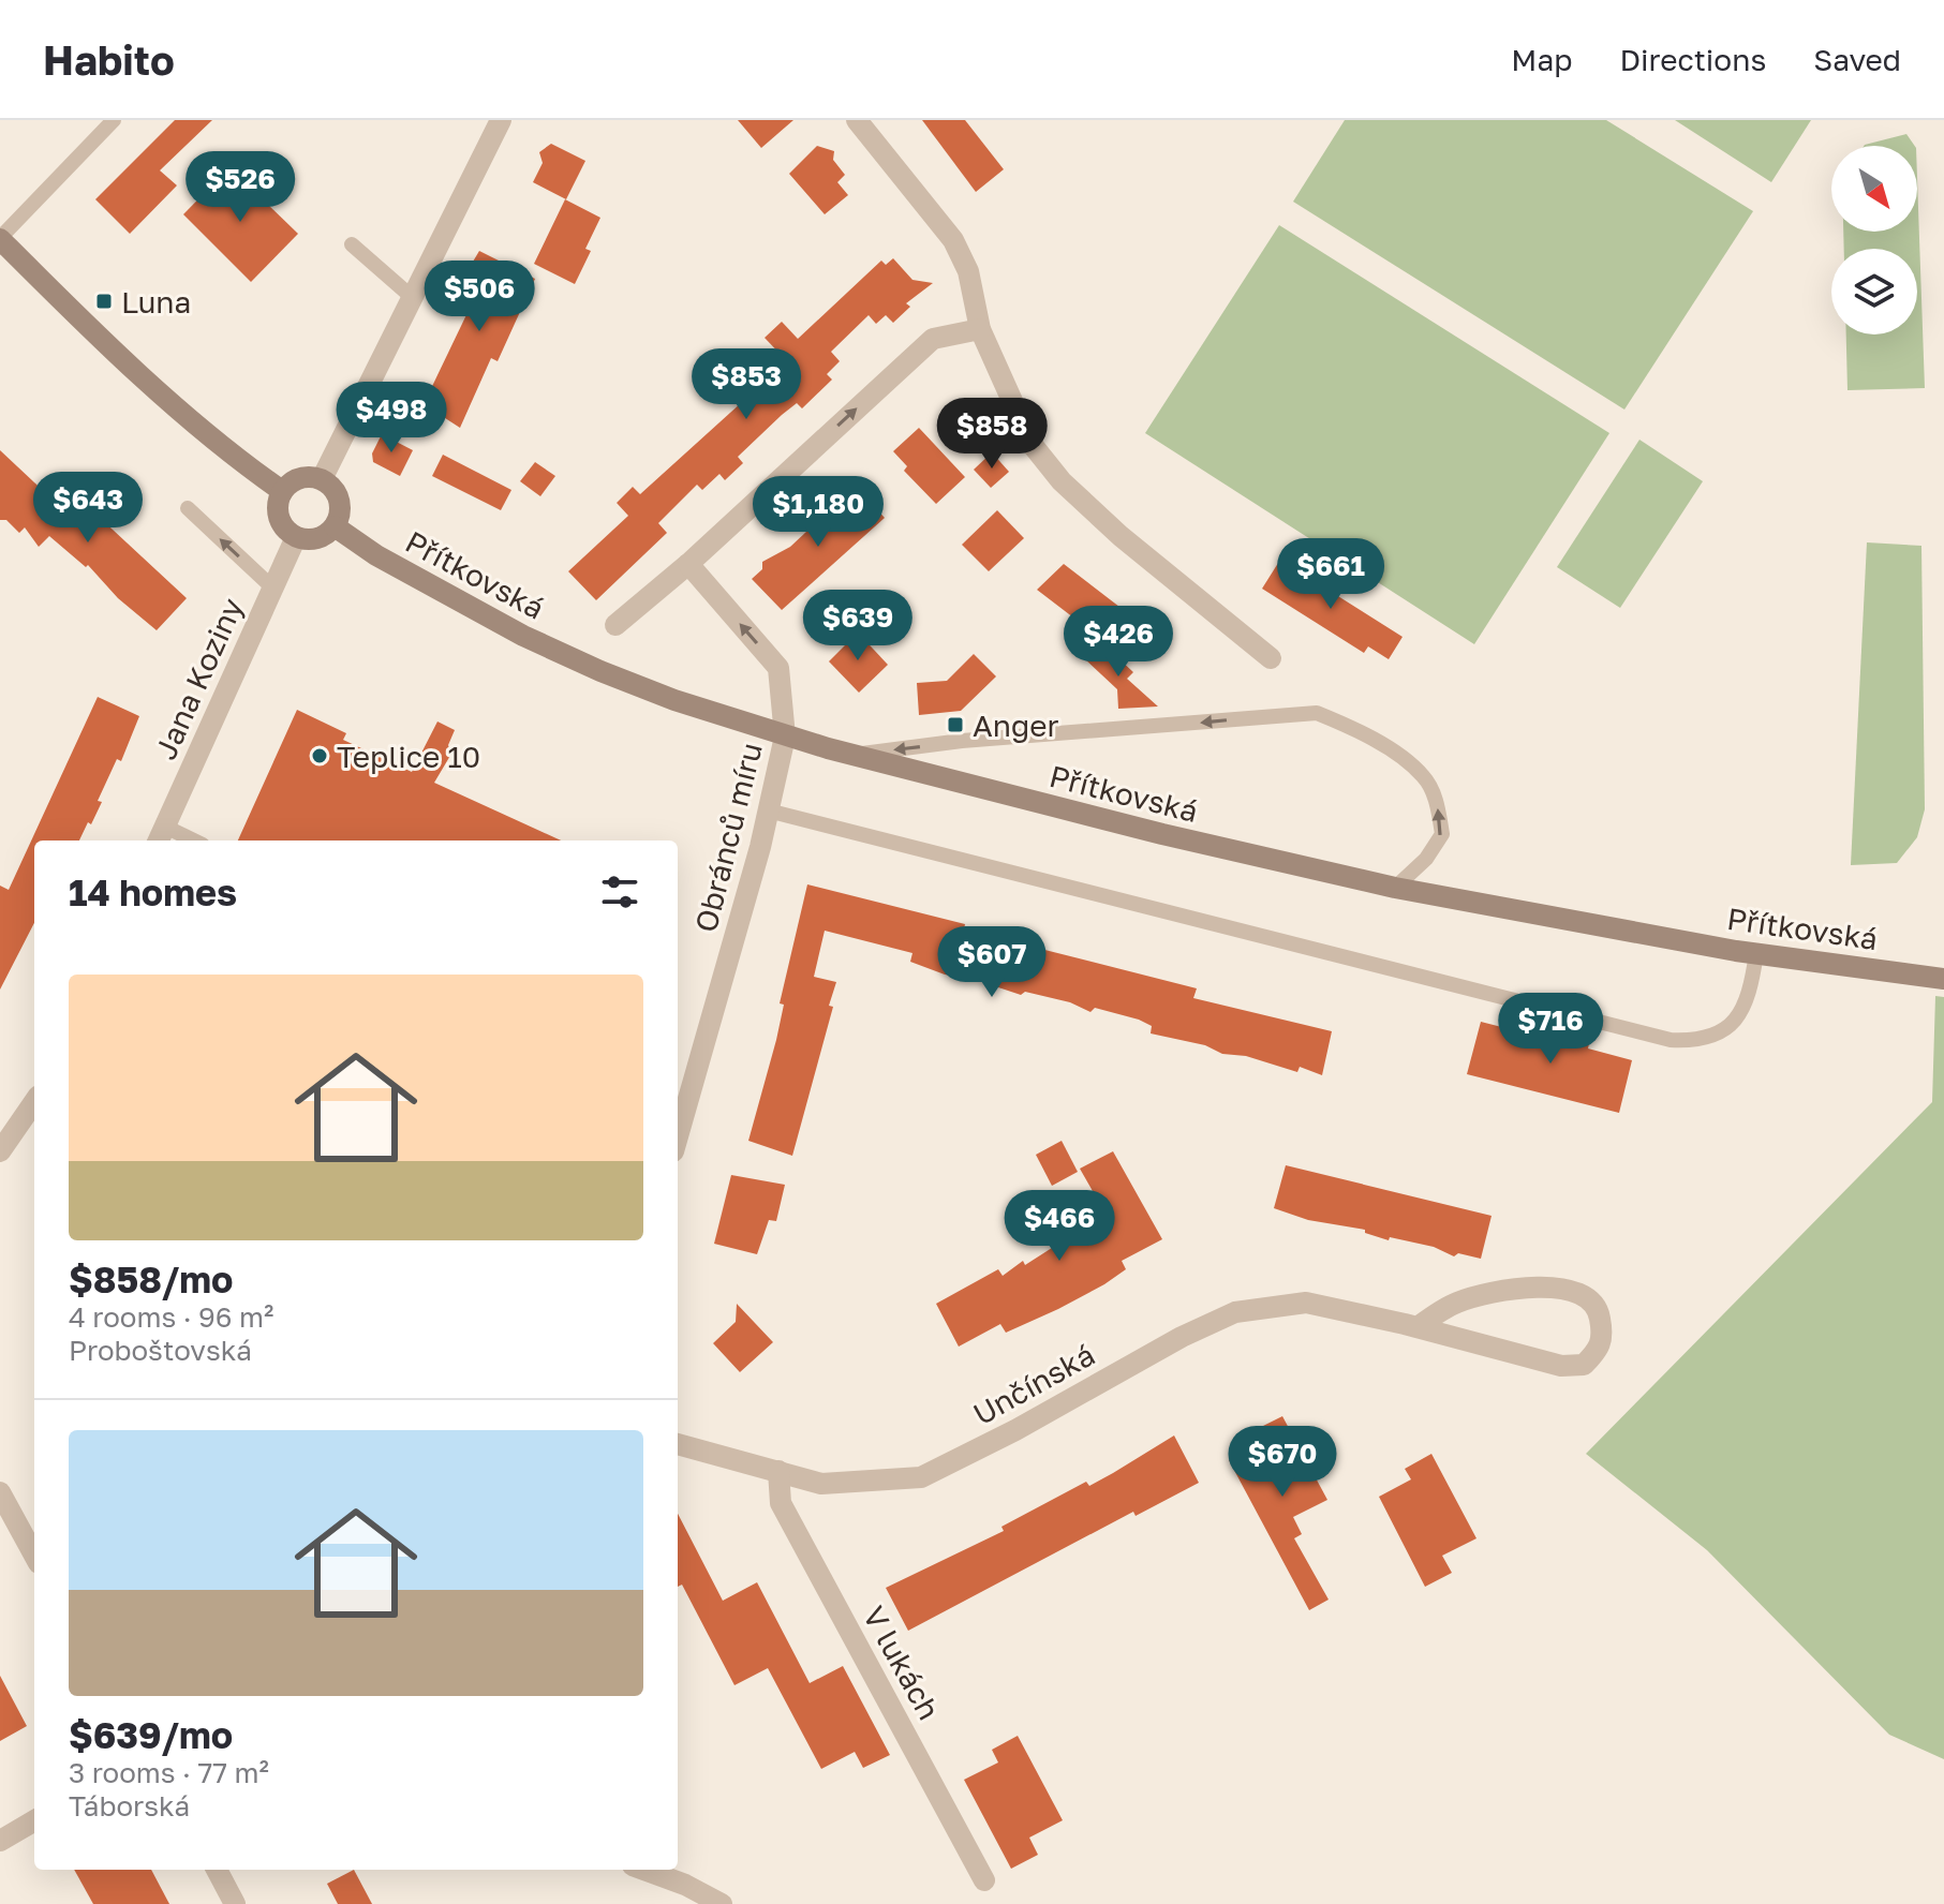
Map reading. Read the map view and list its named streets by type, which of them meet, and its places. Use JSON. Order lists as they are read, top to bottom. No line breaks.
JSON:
{"streets":{"street":["Přítkovská","Jana Koziny","Obránců míru","Unčínská","V lukách"]},"crossings":[["Přítkovská","Jana Koziny"],["Přítkovská","Obránců míru"],["Unčínská","V lukách"]],"places":{"transit":["Luna","Anger"],"other":["Teplice 10"]},"north":"bottom right","page":{"header":"Habito","nav":["Map","Directions","Saved"],"price":["$526","$506","$853","$498","$858","$643","$1,180","$661","$639","$426","$607","$716","$466","$670"],"heading":"14 homes","list":[{"name":"$858/mo","note":"4 rooms · 96 m² · Proboštovská"},{"name":"$639/mo","note":"3 rooms · 77 m² · Táborská"}]}}
